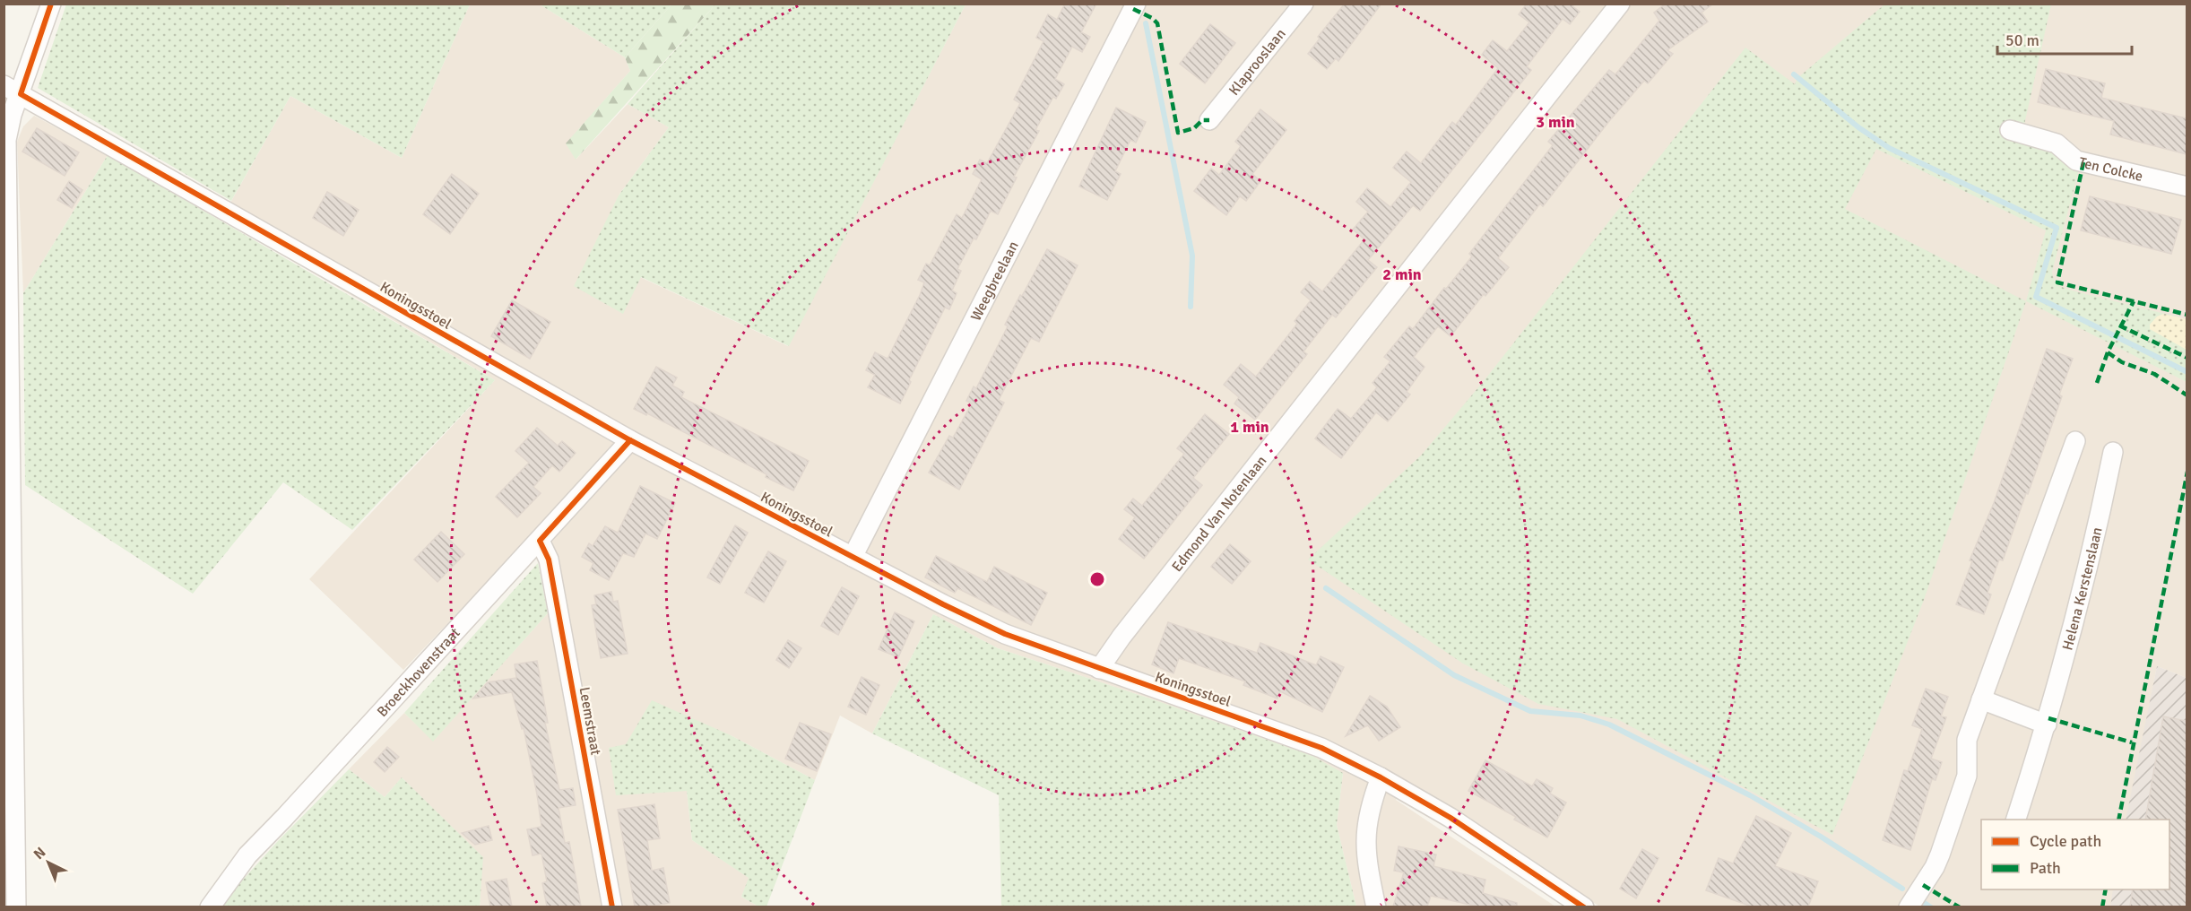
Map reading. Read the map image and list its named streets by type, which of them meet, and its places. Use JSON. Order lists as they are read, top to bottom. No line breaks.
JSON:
{"streets":{"street":["Klaprooslaan","Ten Colcke","Weegbreelaan","Koningsstoel","Edmond Van Notenlaan","Helena Kerstenslaan","Broeckhovenstraat","Leemstraat"]},"crossings":[["Weegbreelaan","Koningsstoel"],["Koningsstoel","Edmond Van Notenlaan"],["Koningsstoel","Broeckhovenstraat"],["Broeckhovenstraat","Leemstraat"]],"legend":["Cycle path","Path"],"scale_bar":"50 m","north":"top left","rings":["3 min","2 min","1 min"]}
